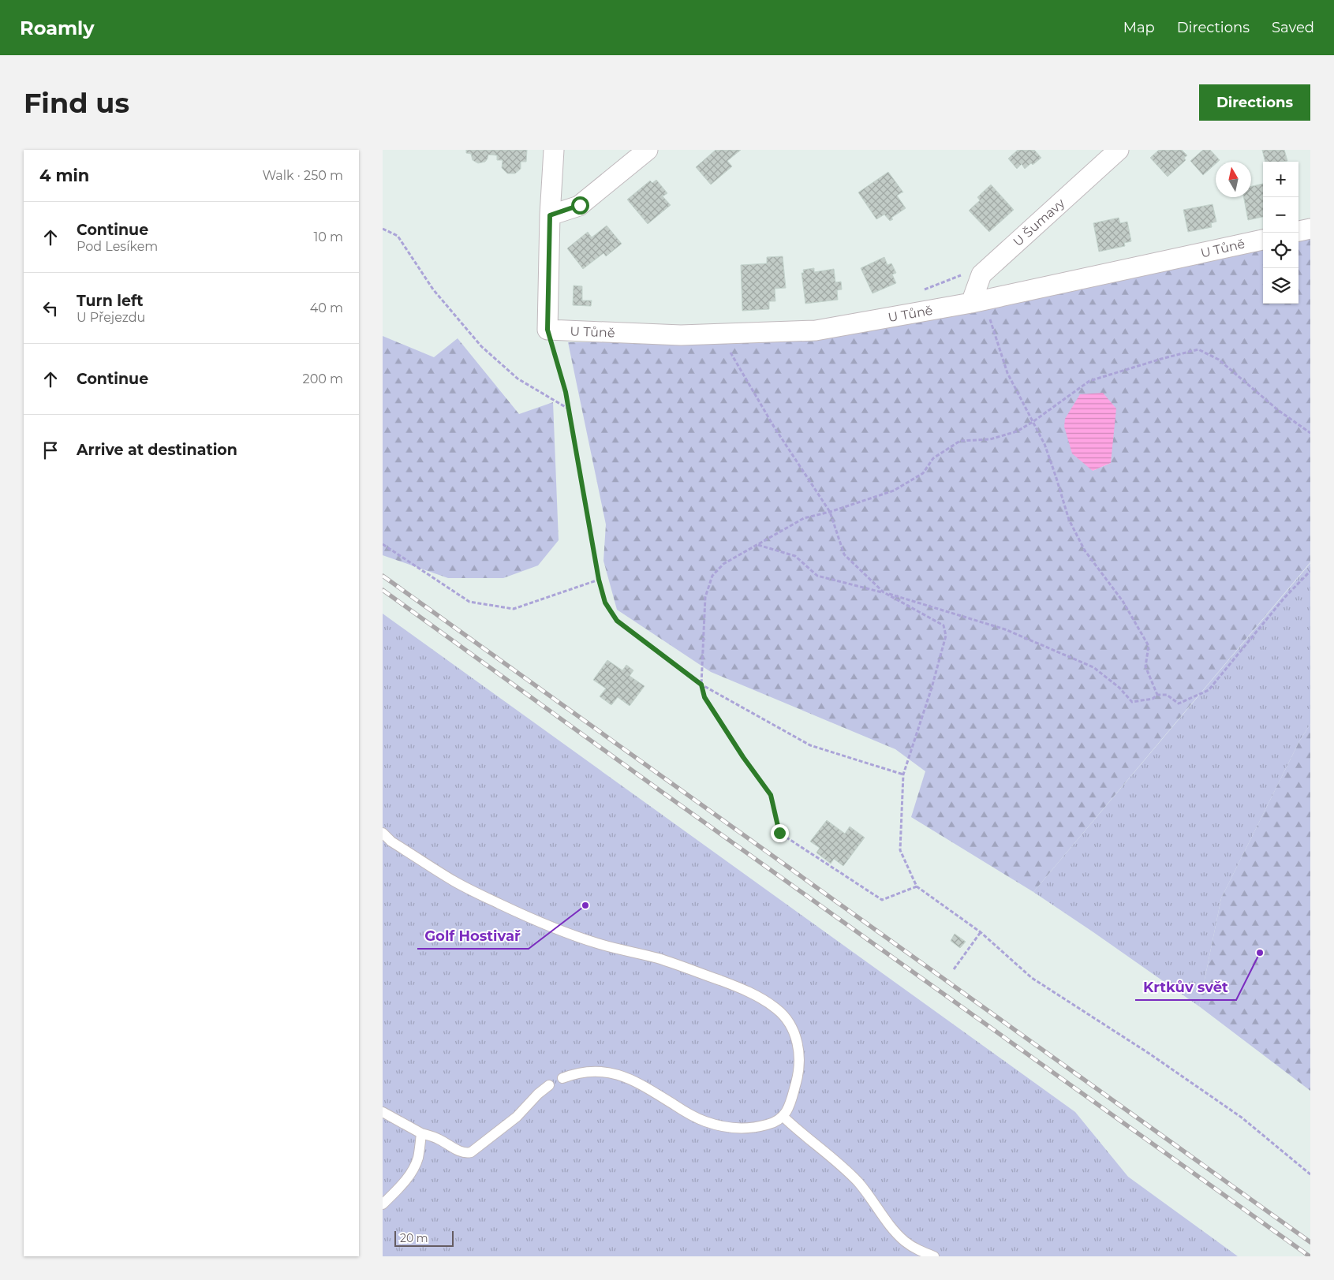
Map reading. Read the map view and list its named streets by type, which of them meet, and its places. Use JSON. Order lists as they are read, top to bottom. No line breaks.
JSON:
{"streets":{"street":["U Šumavy","U Tůně"]},"crossings":[["U Šumavy","U Tůně"]],"places":["Golf Hostivař","Krtkův svět"],"scale_bar":"20 m","north":"top","page":{"header":"Roamly","nav":["Map","Directions","Saved"],"buttons":"Directions","title":"Find us","heading":["4 min","Walk · 250 m"],"map_buttons":["+","−"],"list":[["Continue","Pod Lesíkem","10 m"],["Turn left","U Přejezdu","40 m"],["Continue","200 m"],"Arrive at destination"],"scale":"20 m"}}
